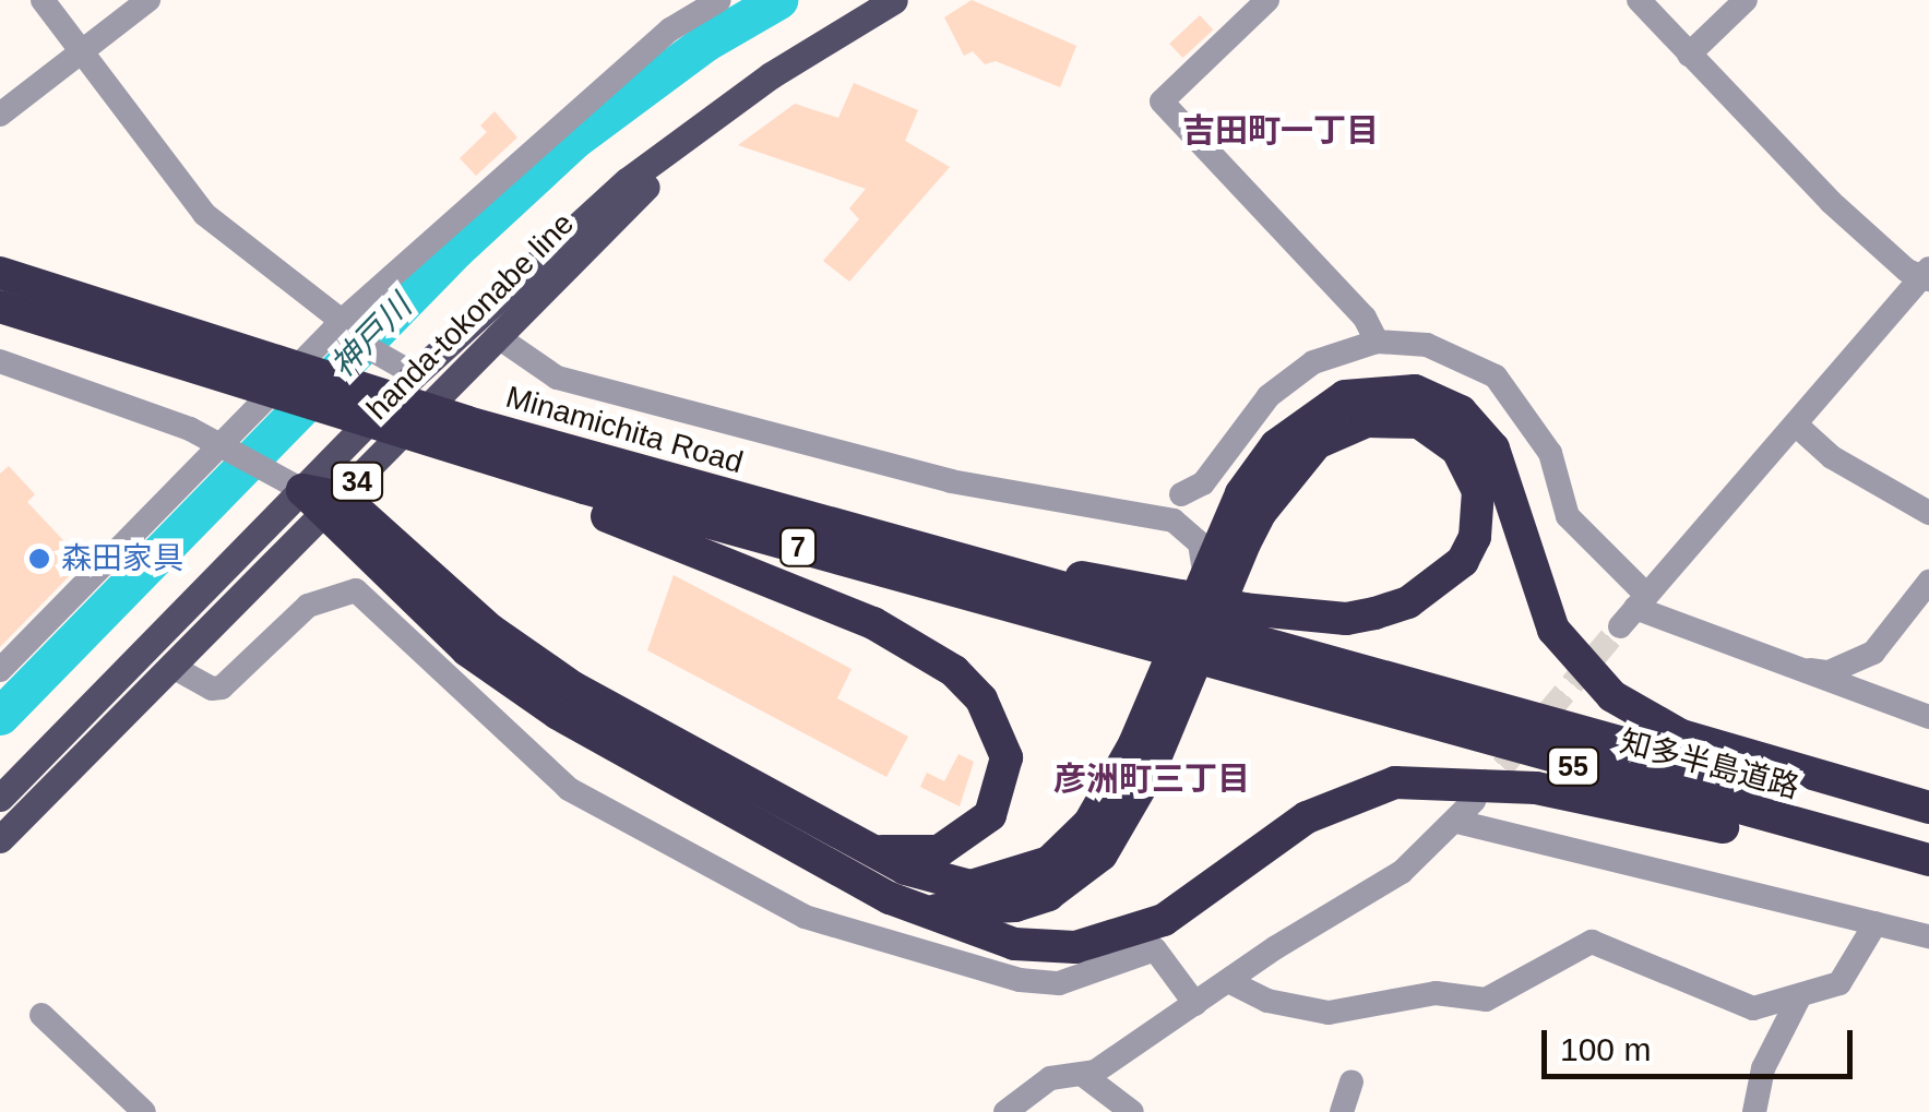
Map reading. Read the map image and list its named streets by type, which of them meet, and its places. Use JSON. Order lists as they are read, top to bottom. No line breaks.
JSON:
{"streets":{"highway":["Minamichita Road","7","知多半島道路","55"],"main road":["handa-tokonabe line","34"]},"crossings":[["Minamichita Road","知多半島道路"]],"districts":["吉田町一丁目","彦洲町三丁目"],"water":["神戸川"],"places":["森田家具"],"scale_bar":"100 m"}
